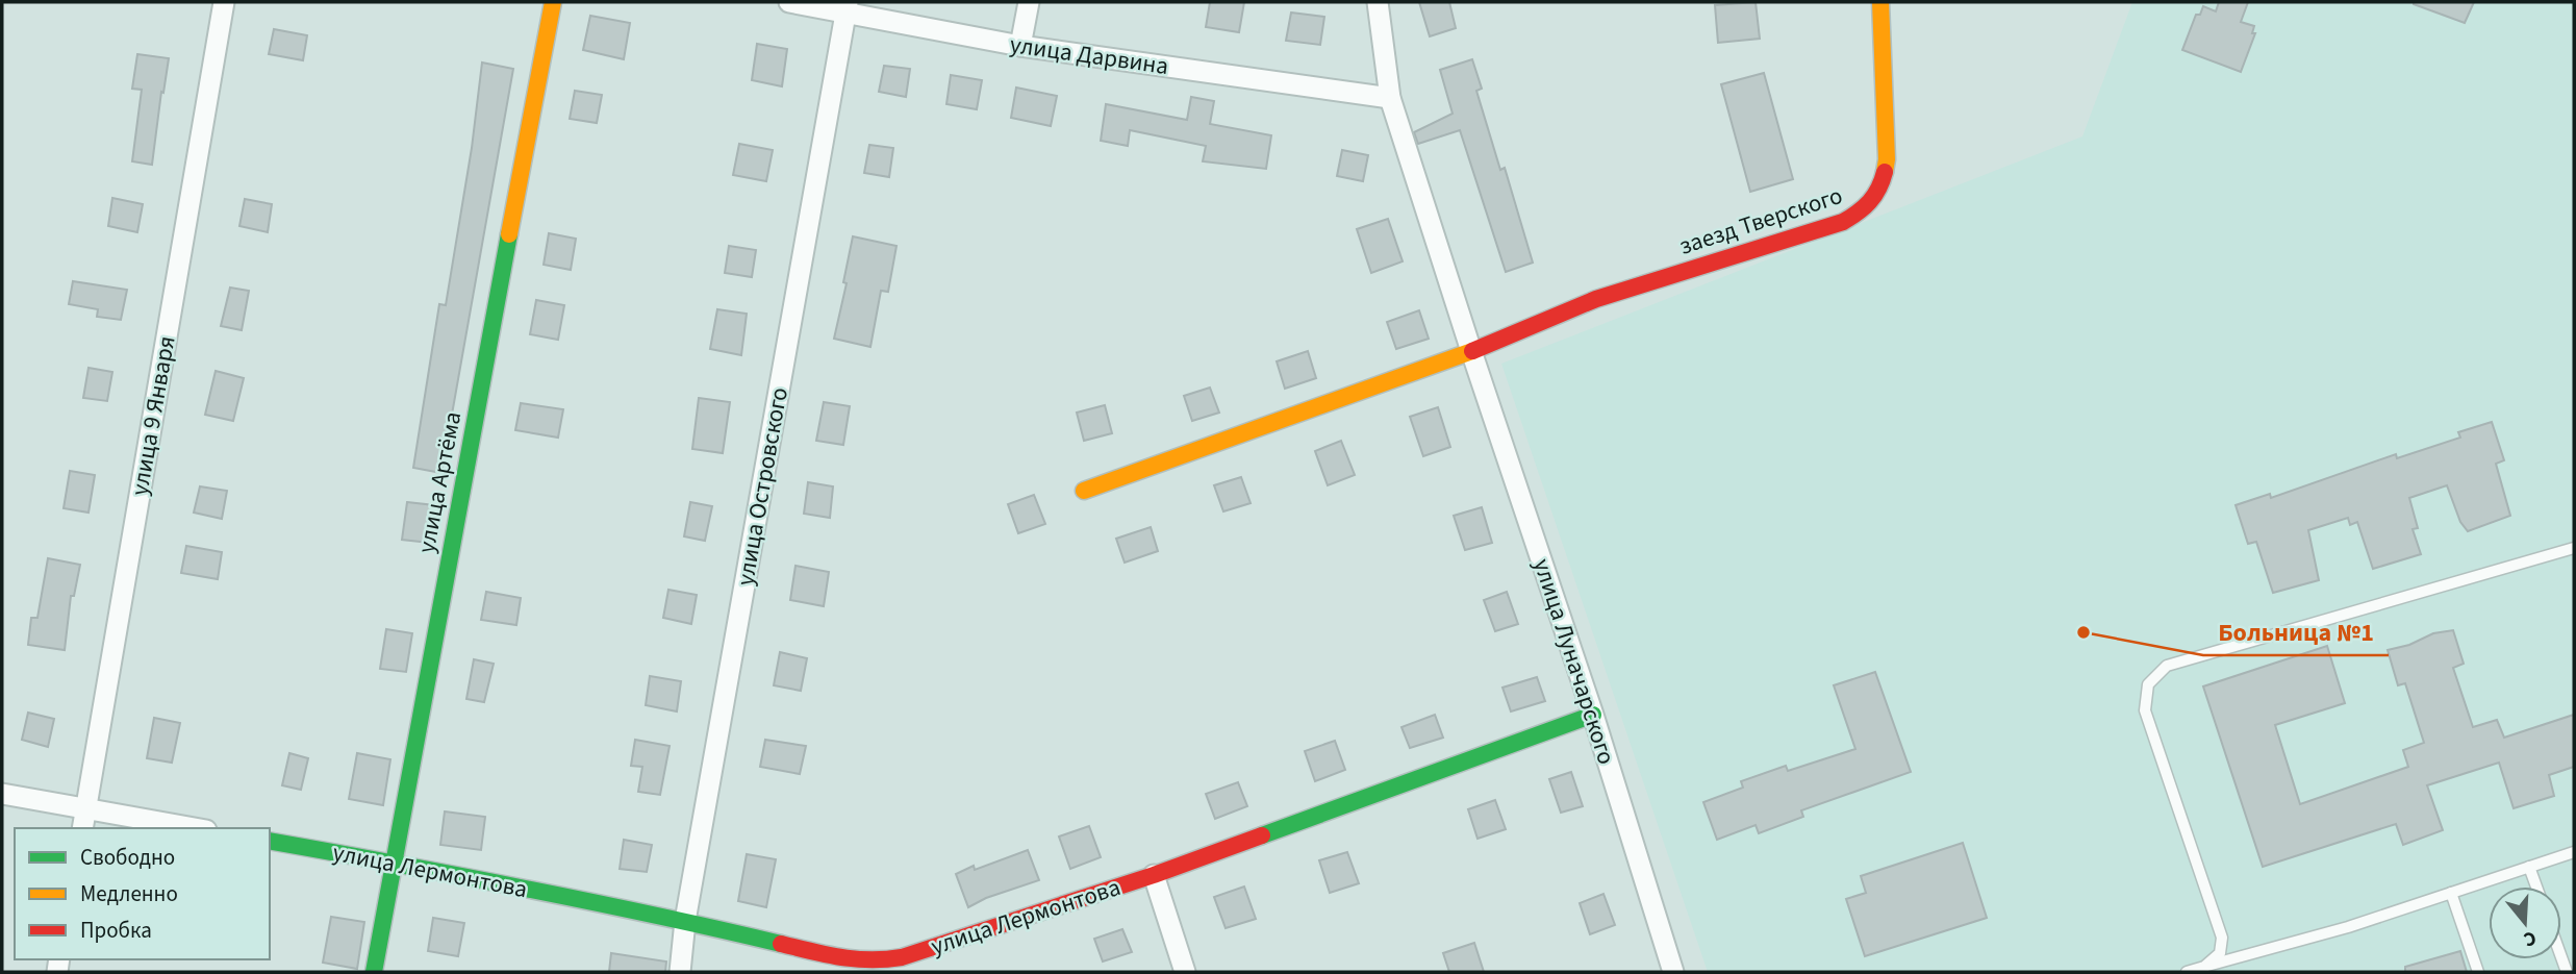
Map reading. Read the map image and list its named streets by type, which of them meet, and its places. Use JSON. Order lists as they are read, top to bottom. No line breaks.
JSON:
{"streets":{"street":["улица Дарвина","заезд Тверского","улица 9 Января","улица Артёма","улица Островского","улица Луначарского","улица Лермонтова"]},"crossings":[["улица Дарвина","улица Островского"],["улица Дарвина","улица Луначарского"],["заезд Тверского","улица Луначарского"],["улица Артёма","улица Лермонтова"],["улица Островского","улица Лермонтова"],["улица Луначарского","улица Лермонтова"]],"places":["Больница №1"],"legend":["Свободно","Медленно","Пробка"],"north":"bottom"}
